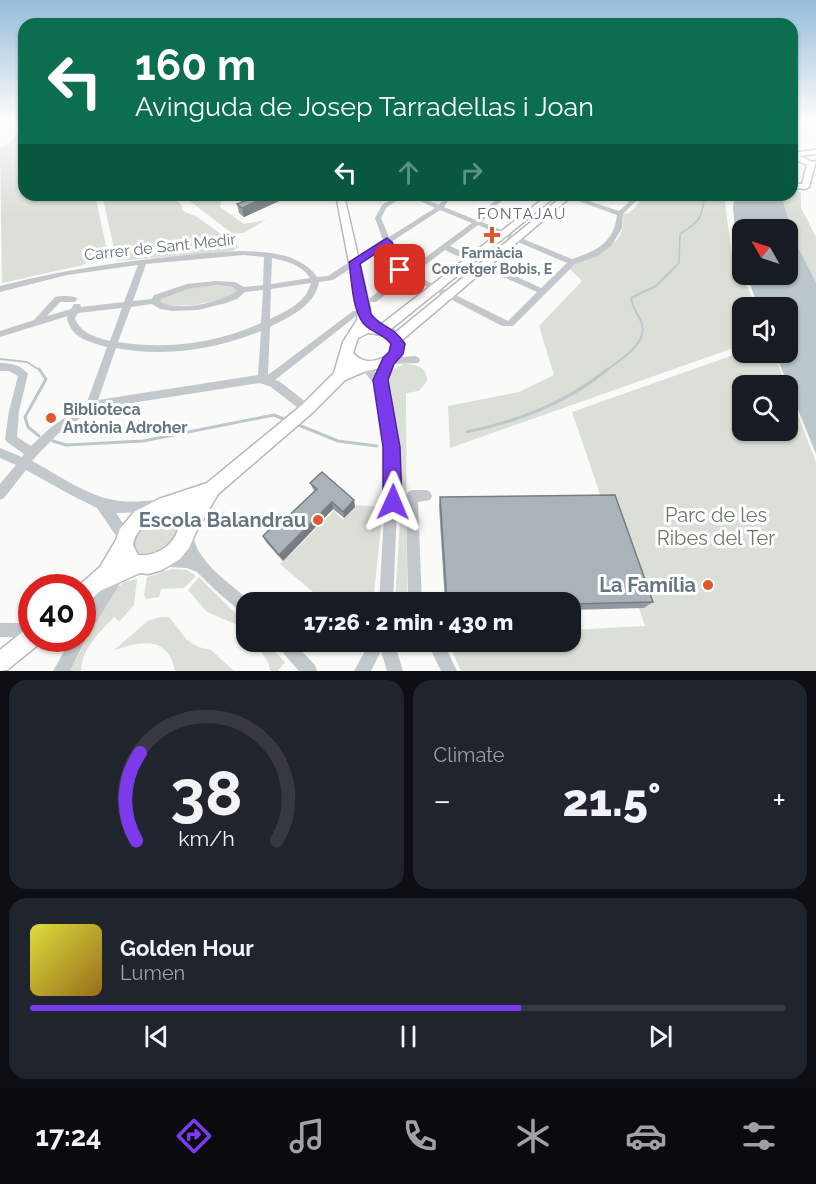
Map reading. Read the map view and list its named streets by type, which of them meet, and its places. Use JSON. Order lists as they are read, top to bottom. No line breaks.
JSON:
{"streets":{"street":["Carrer de Sant Medir"]},"districts":["FONTAJAU"],"parks":["Parc de les Ribes del Ter"],"places":{"health":["Farmàcia Corretger Bobis, E"],"other":["Biblioteca Antònia Adroher","Escola Balandrau","La Família"]},"north":"top left","page":{"turn":["160 m","Avinguda de Josep Tarradellas i Joan"],"limit":"40","trip":"17:26 · 2 min · 430 m","tile":"Climate","heat":["−","21.5°","+"],"song":["Golden Hour","Lumen"],"tabs":"17:24","gauge":["38","km/h"]}}
